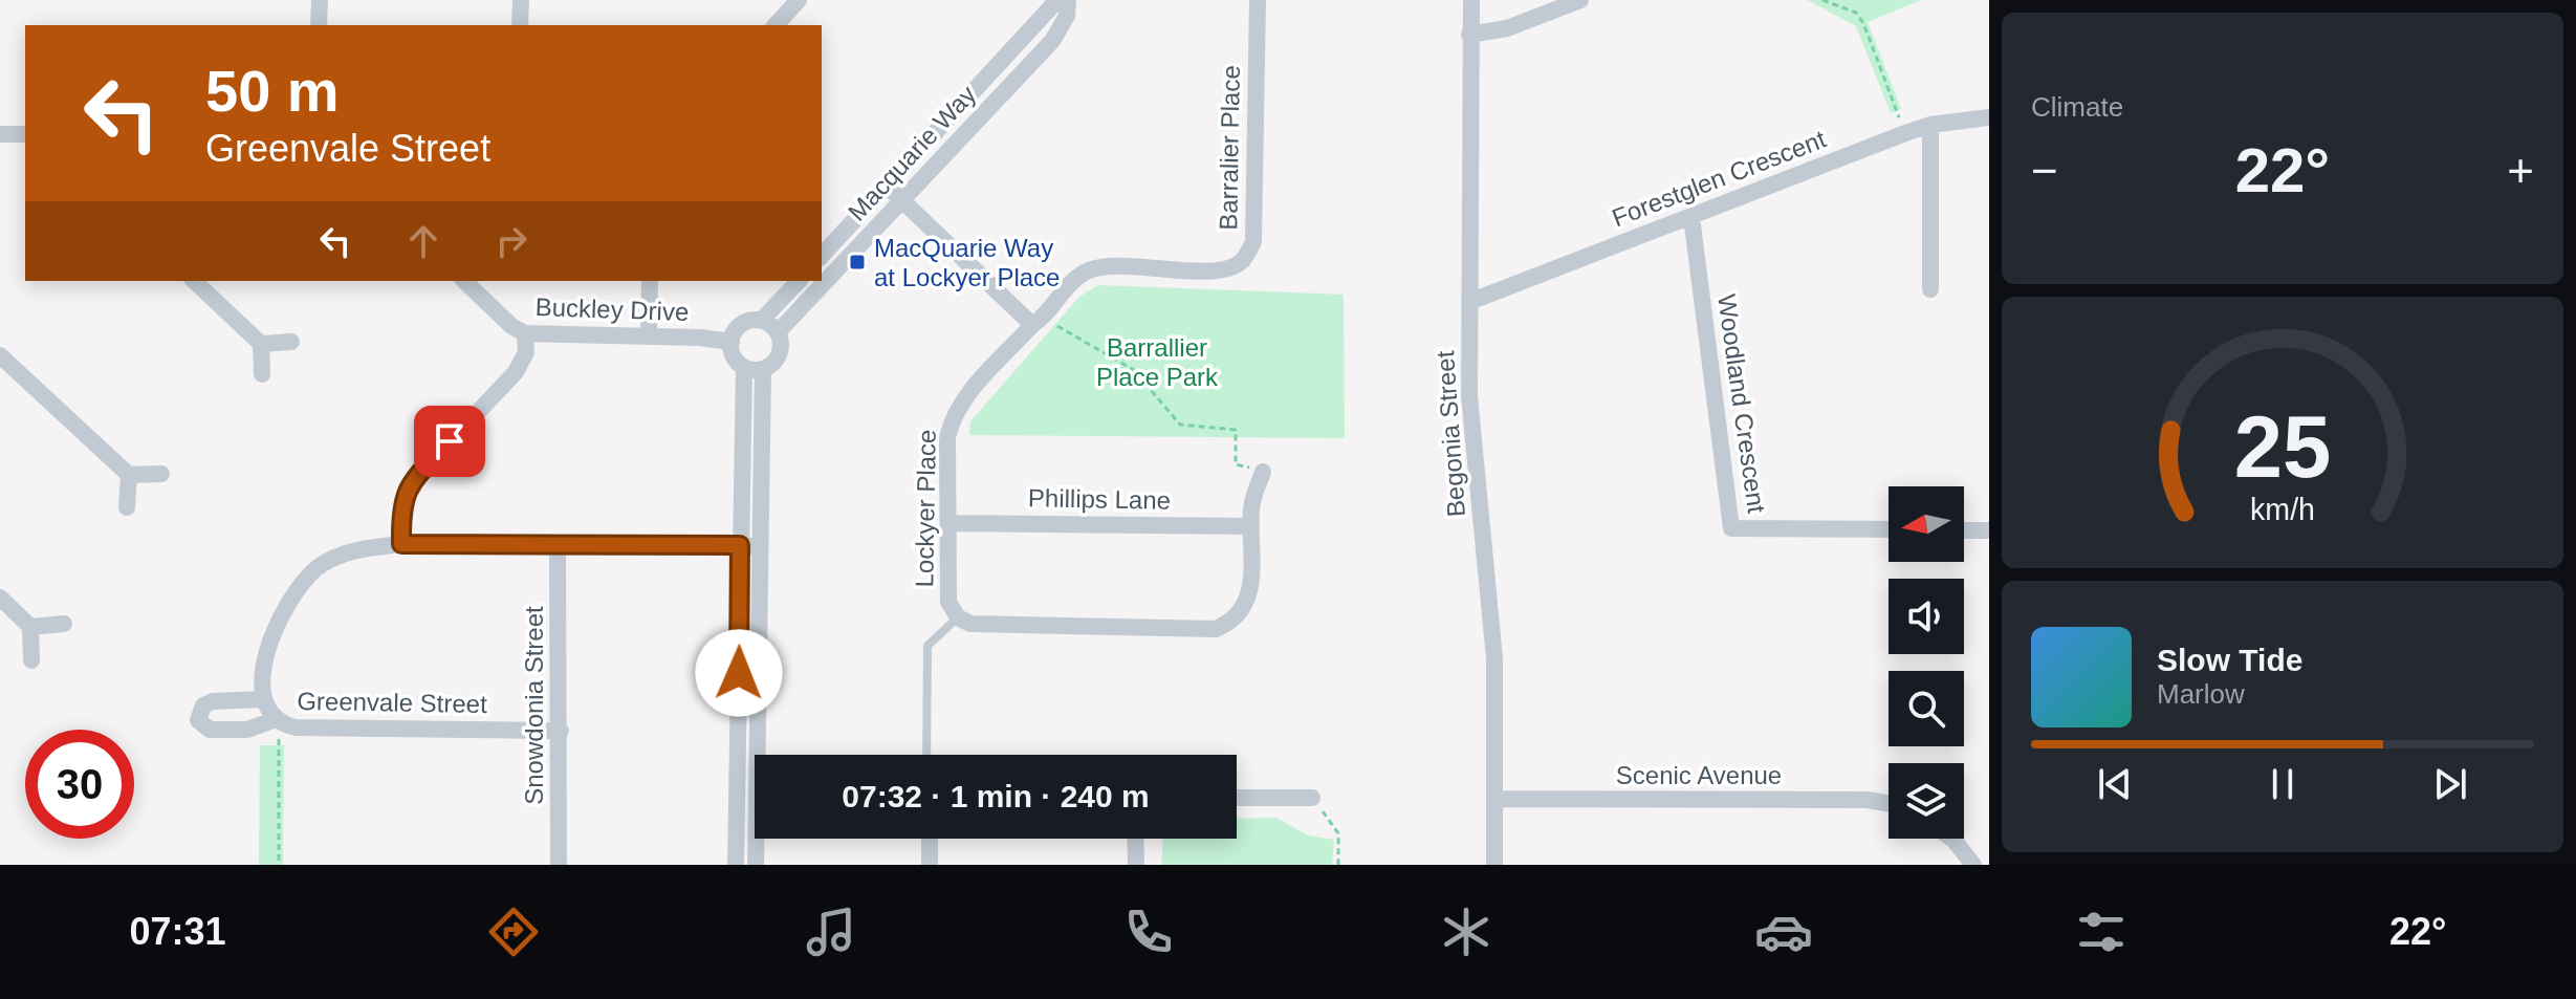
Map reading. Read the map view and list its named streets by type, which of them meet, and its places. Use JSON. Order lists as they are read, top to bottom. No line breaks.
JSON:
{"streets":{"street":["Barralier Place","Macquarie Way","Forestglen Crescent","Buckley Drive","Woodland Crescent","Begonia Street","Phillips Lane","Lockyer Place","Greenvale Street","Snowdonia Street","Scenic Avenue"]},"crossings":[["Barralier Place","Lockyer Place"],["Macquarie Way","Buckley Drive"],["Forestglen Crescent","Woodland Crescent"],["Forestglen Crescent","Begonia Street"],["Begonia Street","Scenic Avenue"],["Phillips Lane","Lockyer Place"],["Greenvale Street","Snowdonia Street"]],"parks":["Barrallier Place Park"],"places":{"transit":["MacQuarie Way at Lockyer Place"]},"north":"left","page":{"tile":"Climate","turn":["50 m","Greenvale Street"],"heat":["−","22°","+"],"song":["Slow Tide","Marlow"],"limit":"30","trip":"07:32 · 1 min · 240 m","tabs":["07:31","22°"],"gauge":["25","km/h"]}}
